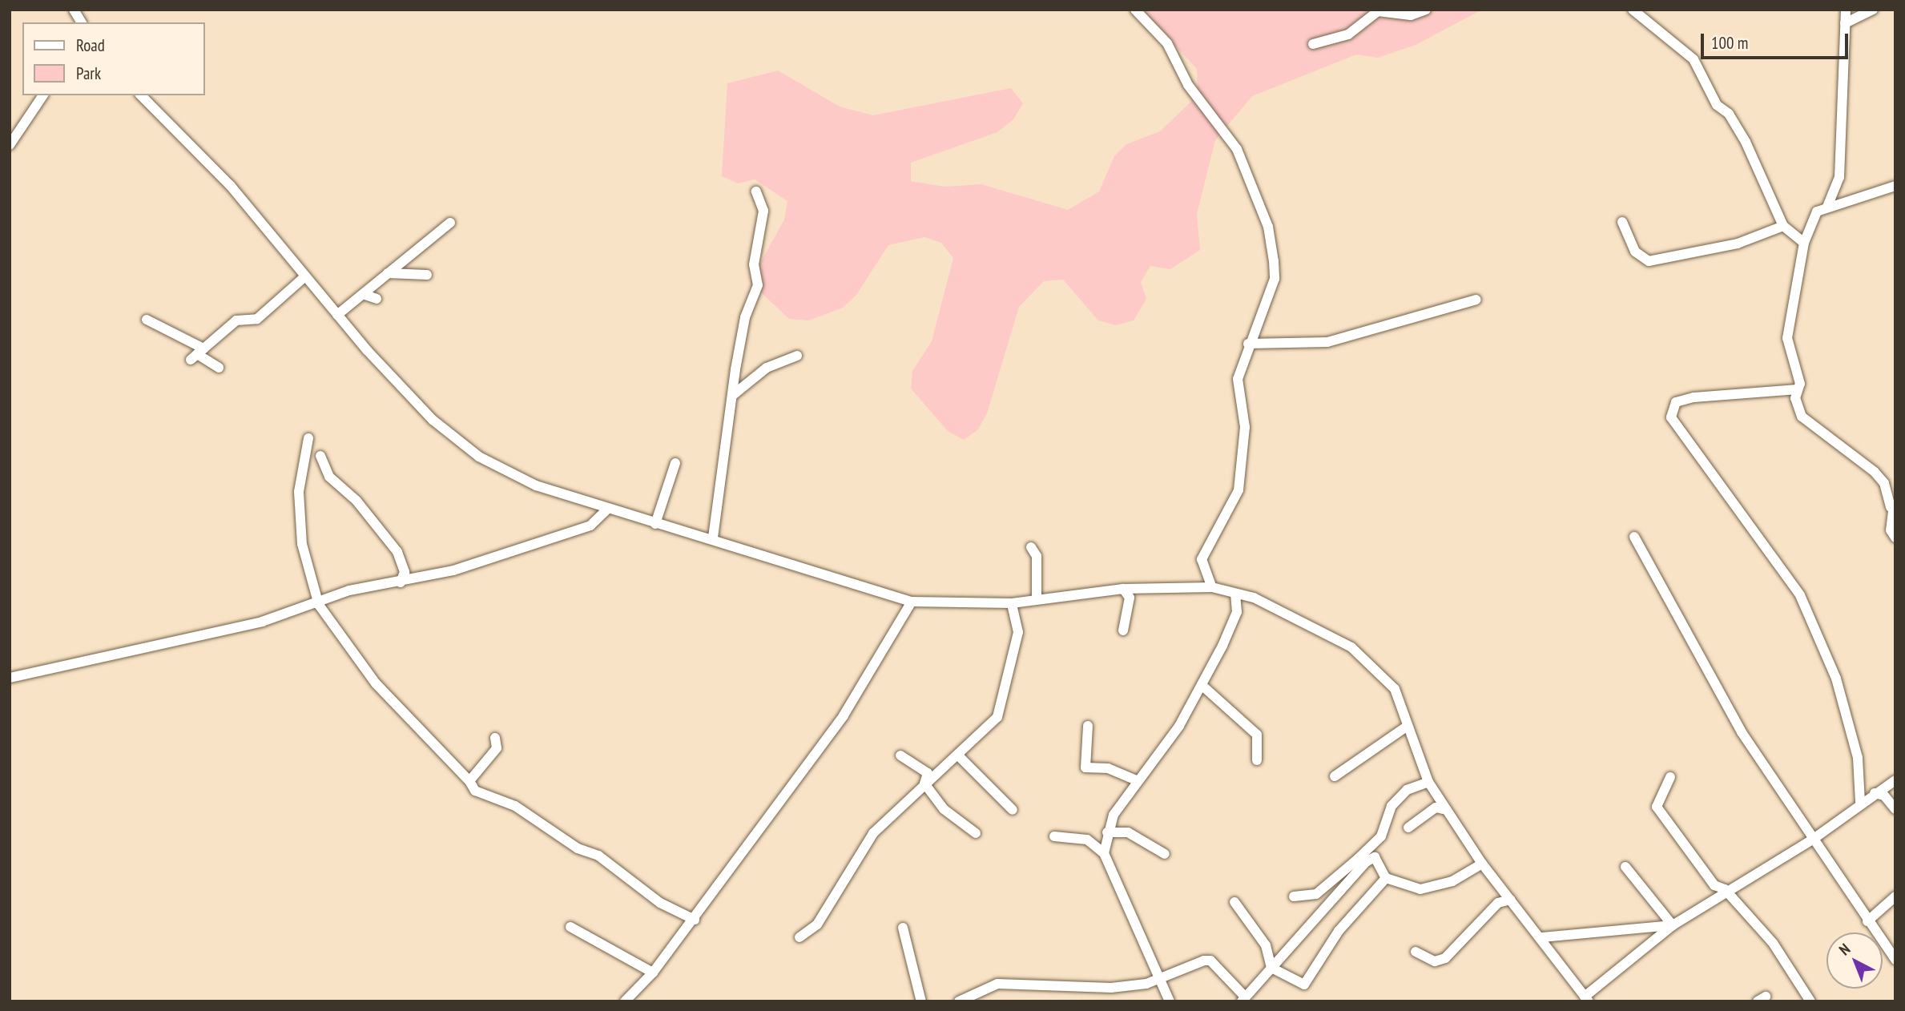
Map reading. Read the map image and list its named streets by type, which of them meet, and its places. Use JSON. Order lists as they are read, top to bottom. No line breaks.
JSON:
{"legend":["Road","Park"],"scale_bar":"100 m","north":"top left"}
